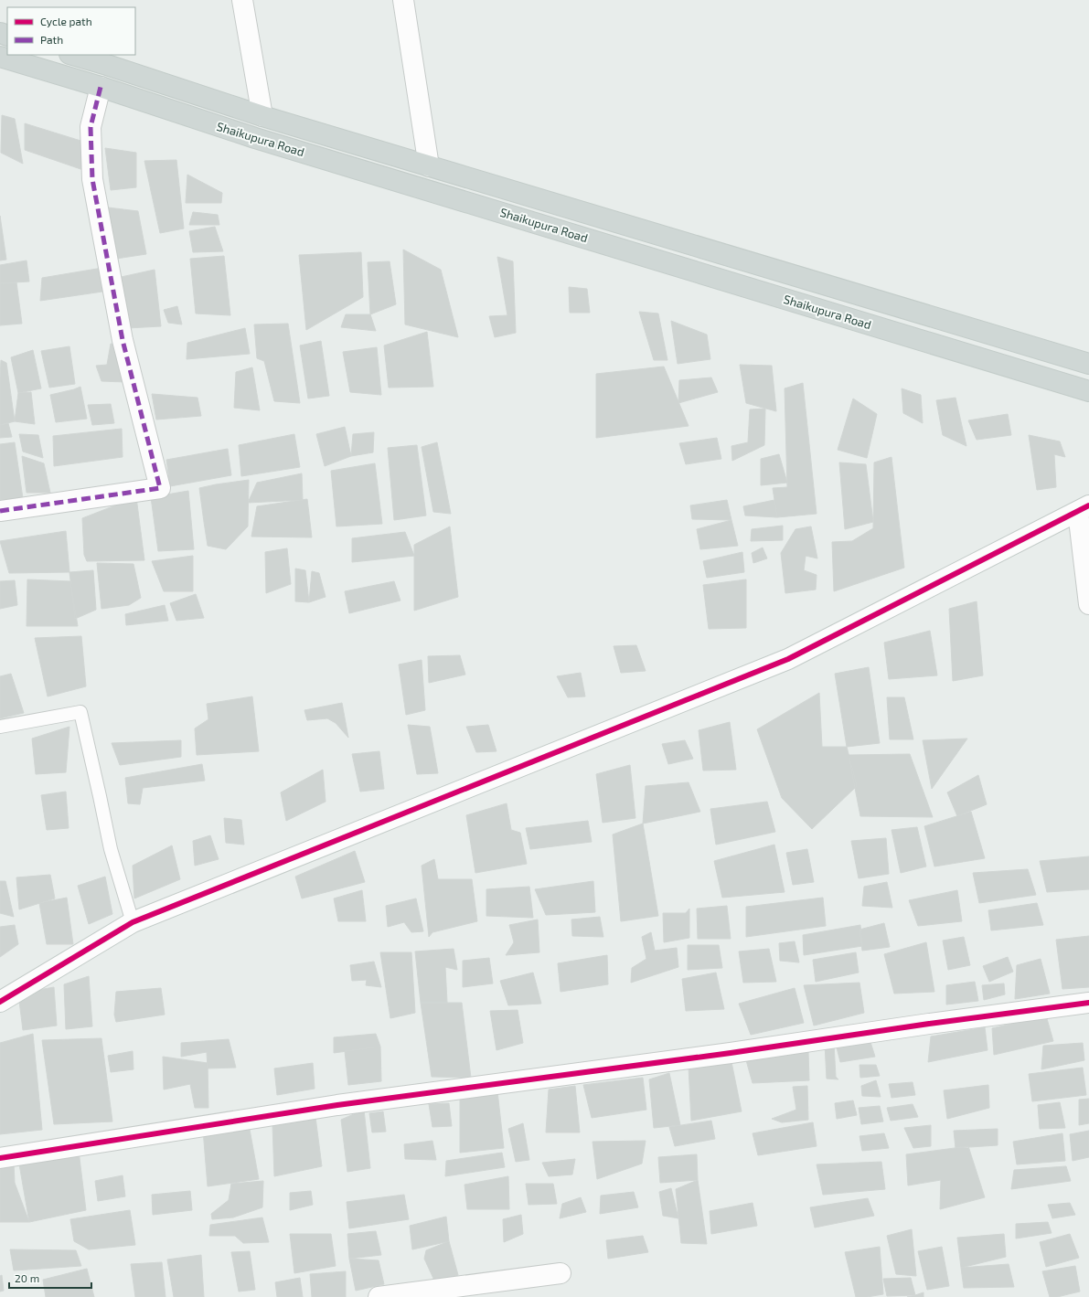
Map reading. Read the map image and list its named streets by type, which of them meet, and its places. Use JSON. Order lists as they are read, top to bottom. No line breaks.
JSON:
{"streets":{"main road":["Shaikupura Road"]},"legend":["Cycle path","Path"],"scale_bar":"20 m"}
